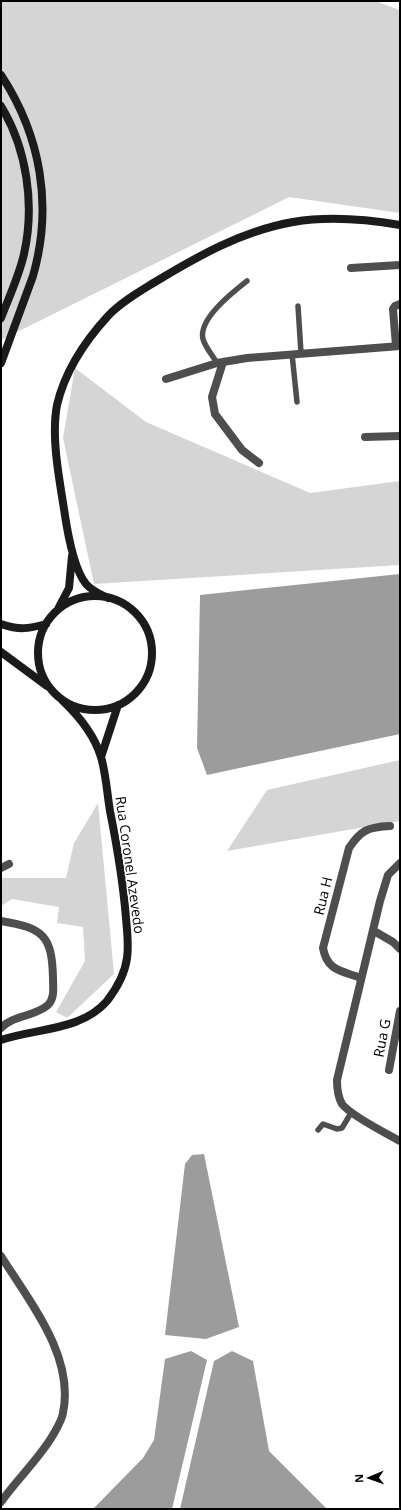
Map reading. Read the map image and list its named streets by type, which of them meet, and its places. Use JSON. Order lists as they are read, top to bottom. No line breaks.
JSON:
{"streets":{"main road":["Rua Coronel Azevedo"],"street":["Rua H","Rua G"]},"north":"left"}
